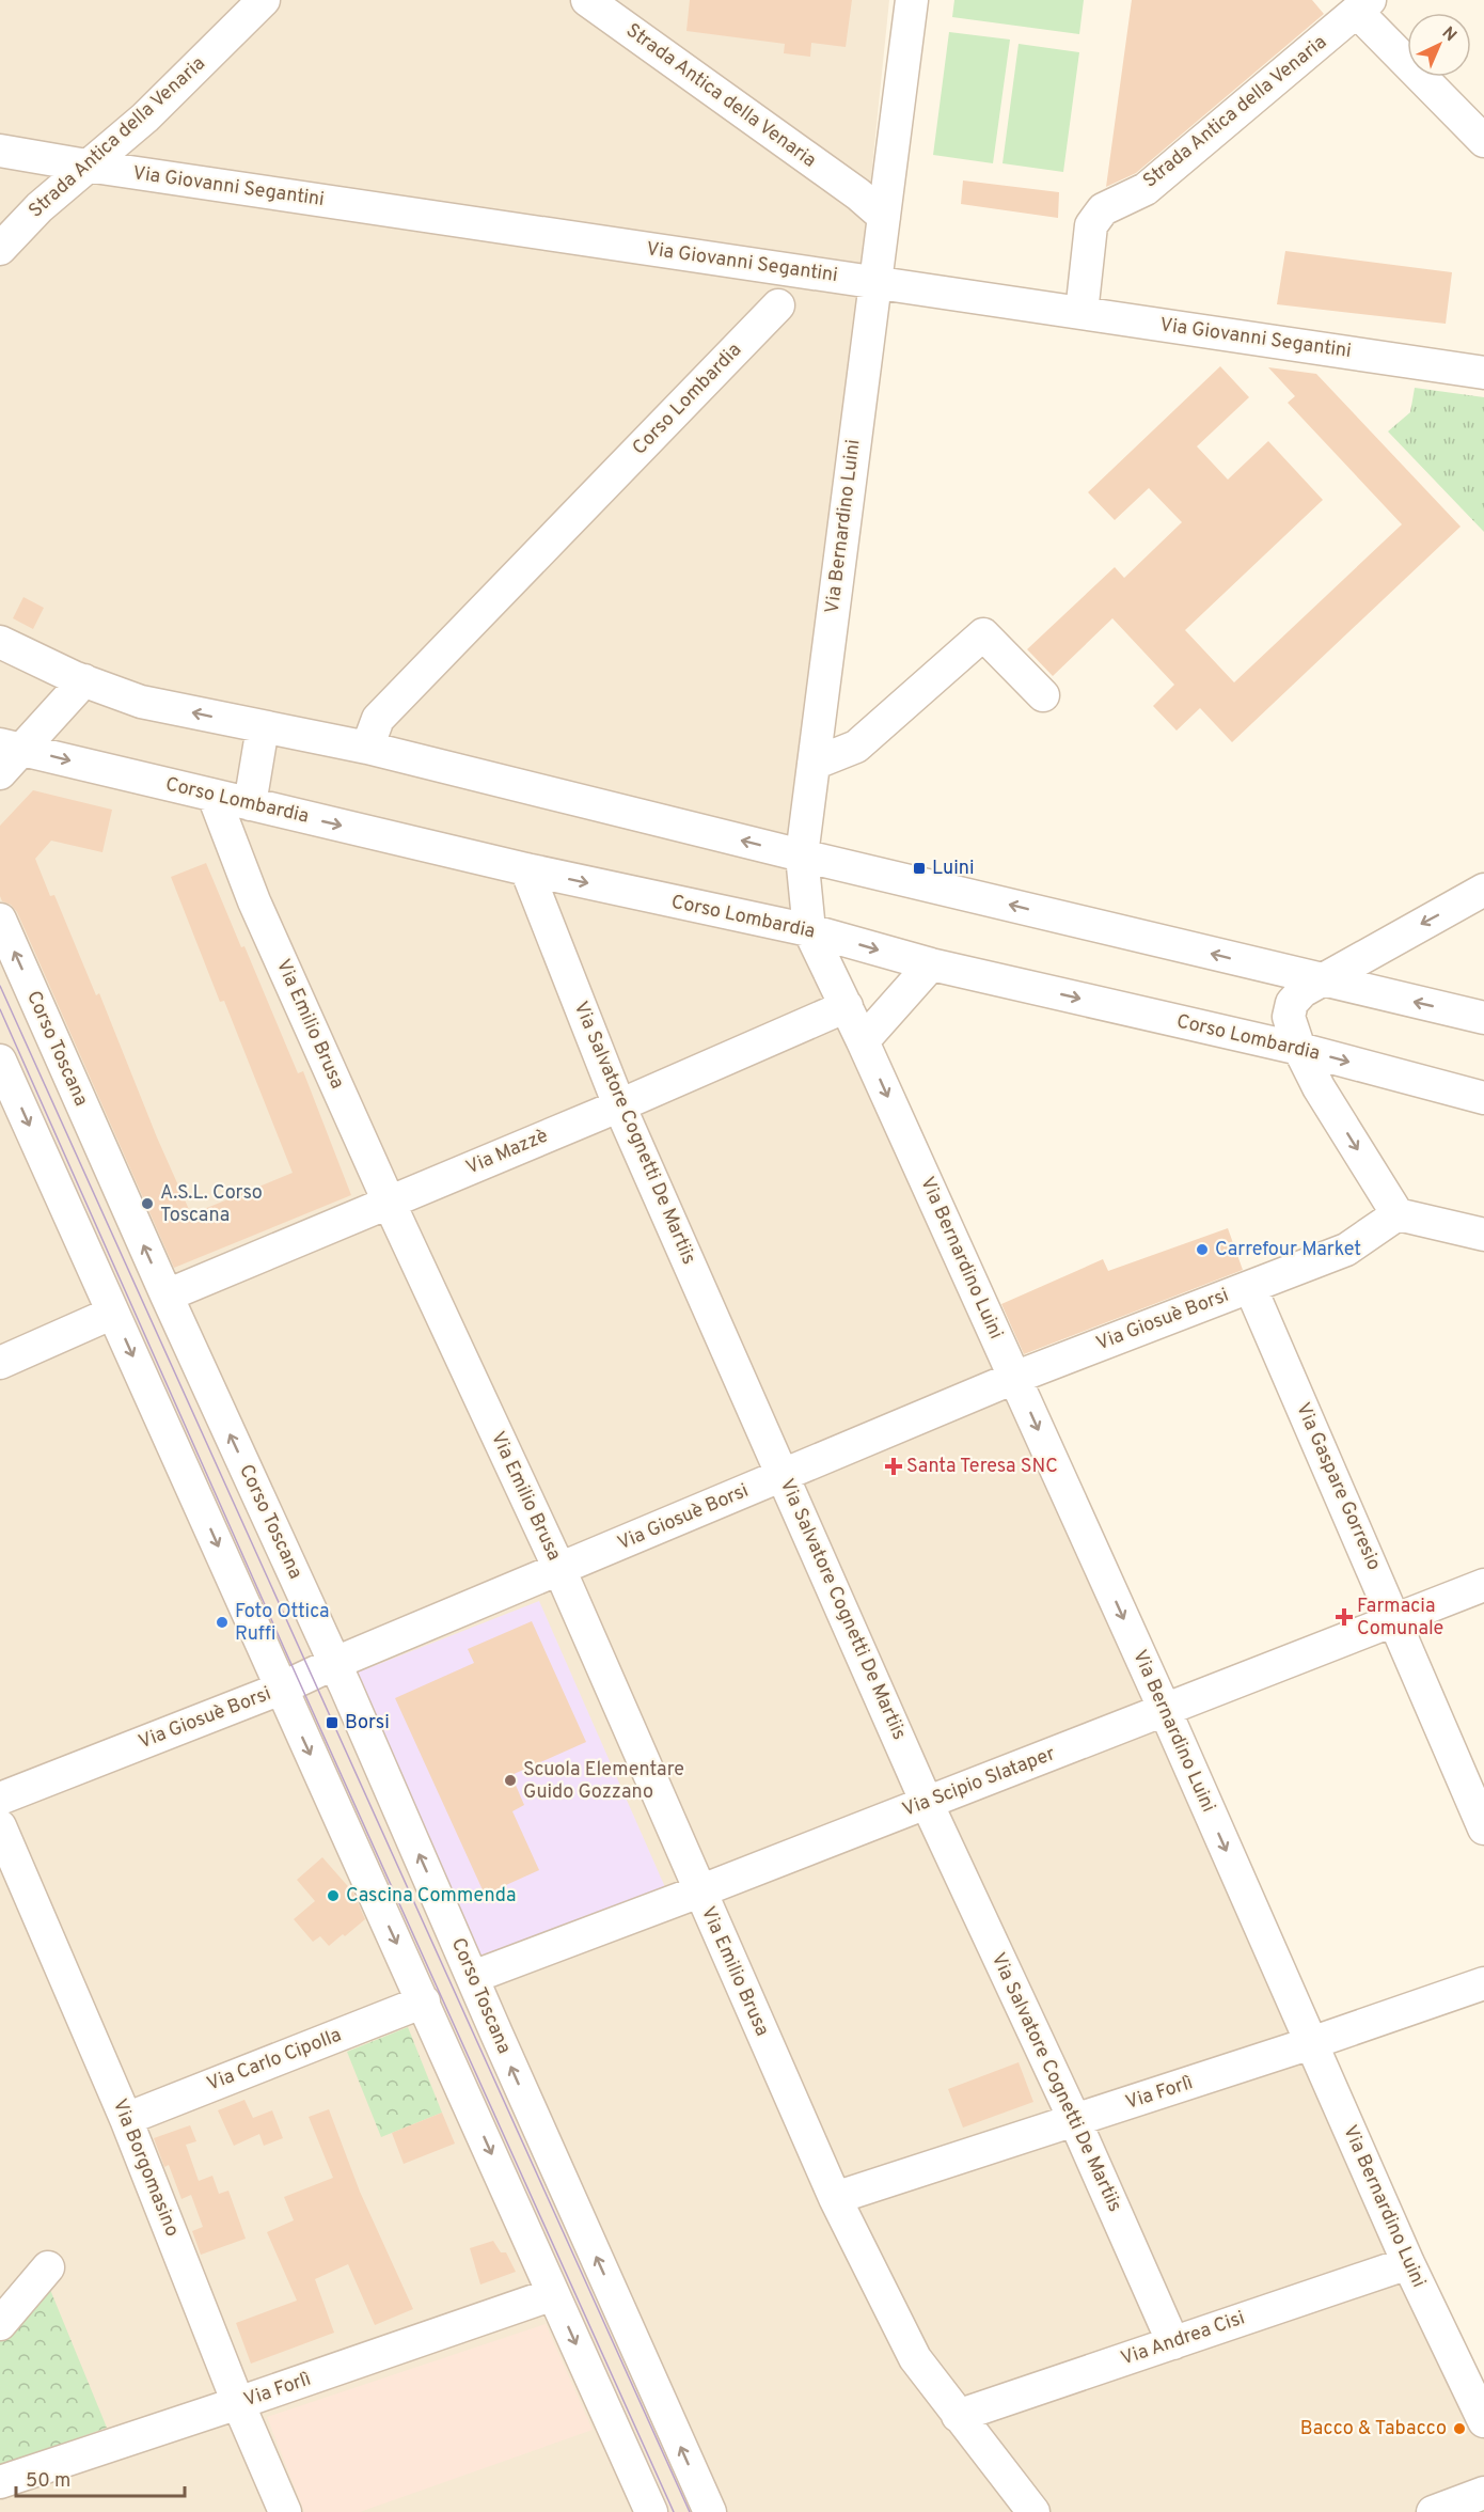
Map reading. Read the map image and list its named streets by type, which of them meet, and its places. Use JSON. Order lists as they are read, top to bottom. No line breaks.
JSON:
{"streets":{"street":["Strada Antica della Venaria","Via Giovanni Segantini","Corso Lombardia","Via Bernardino Luini","Via Emilio Brusa","Corso Toscana","Via Salvatore Cognetti De Martiis","Via Mazzè","Via Giosuè Borsi","Via Gaspare Gorresio","Via Scipio Slataper","Via Carlo Cipolla","Via Forlì","Via Borgomasino","Via Andrea Cisi"]},"crossings":[["Strada Antica della Venaria","Via Giovanni Segantini"],["Strada Antica della Venaria","Via Bernardino Luini"],["Via Giovanni Segantini","Via Bernardino Luini"],["Corso Lombardia","Via Bernardino Luini"],["Corso Lombardia","Via Emilio Brusa"],["Corso Lombardia","Via Salvatore Cognetti De Martiis"],["Via Bernardino Luini","Via Mazzè"],["Via Bernardino Luini","Via Giosuè Borsi"],["Via Bernardino Luini","Via Scipio Slataper"],["Via Bernardino Luini","Via Forlì"],["Via Bernardino Luini","Via Andrea Cisi"],["Via Emilio Brusa","Via Mazzè"],["Via Emilio Brusa","Via Giosuè Borsi"],["Via Emilio Brusa","Via Scipio Slataper"],["Via Emilio Brusa","Via Forlì"],["Via Emilio Brusa","Via Andrea Cisi"],["Corso Toscana","Via Mazzè"],["Corso Toscana","Via Giosuè Borsi"],["Corso Toscana","Via Scipio Slataper"],["Via Salvatore Cognetti De Martiis","Via Mazzè"],["Via Salvatore Cognetti De Martiis","Via Giosuè Borsi"],["Via Salvatore Cognetti De Martiis","Via Scipio Slataper"],["Via Salvatore Cognetti De Martiis","Via Forlì"],["Via Salvatore Cognetti De Martiis","Via Andrea Cisi"],["Via Giosuè Borsi","Via Gaspare Gorresio"],["Via Gaspare Gorresio","Via Scipio Slataper"],["Via Carlo Cipolla","Via Borgomasino"],["Via Forlì","Via Borgomasino"]],"one_way":["Via Bernardino Luini"],"places":{"transit":["Luini","Borsi"],"other":["A.S.L. Corso Toscana","Carrefour Market","Foto Ottica Ruffi","Scuola Elementare Guido Gozzano","Cascina Commenda","Bacco & Tabacco"],"health":["Santa Teresa SNC","Farmacia Comunale"]},"scale_bar":"50 m","north":"top right"}
